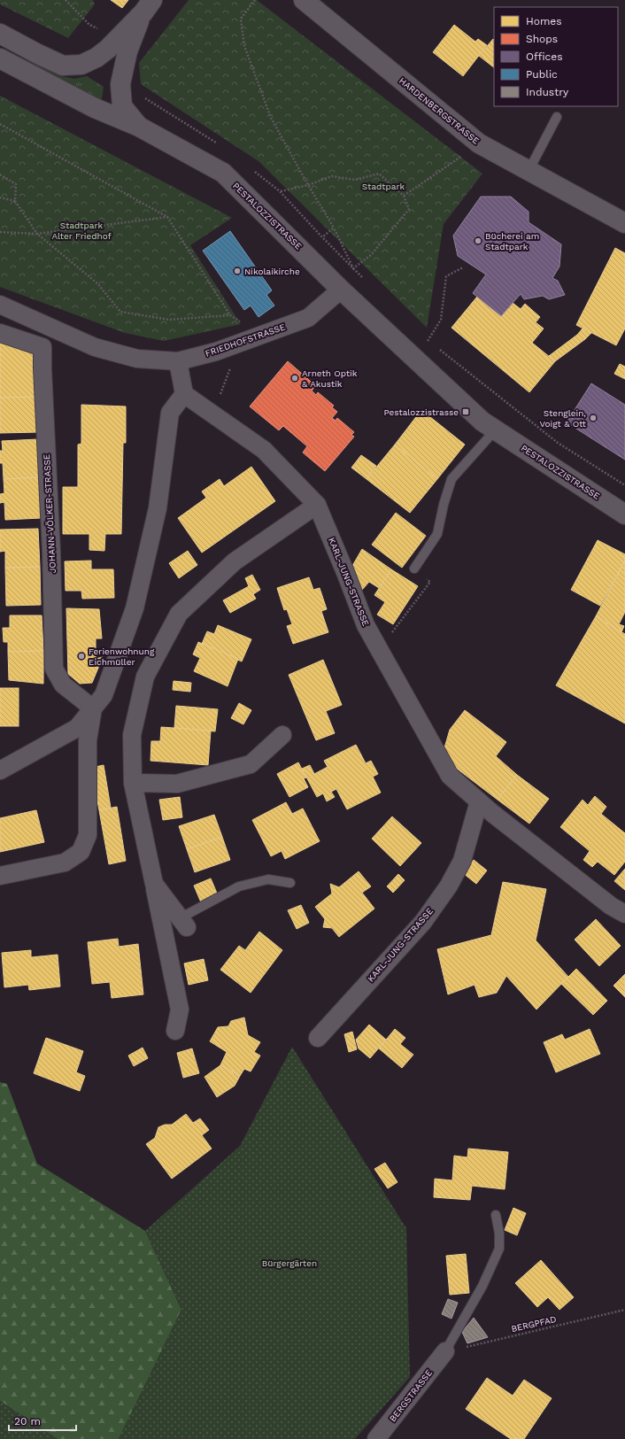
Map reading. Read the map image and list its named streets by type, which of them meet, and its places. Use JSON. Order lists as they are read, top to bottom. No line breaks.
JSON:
{"streets":{"street":["HARDENBERGSTRASSE","PESTALOZZISTRASSE","FRIEDHOFSTRASSE","JOHANN-VÖLKER-STRASSE","KARL-JUNG-STRASSE","BERGSTRASSE"],"path":["BERGPFAD"]},"crossings":[["PESTALOZZISTRASSE","FRIEDHOFSTRASSE"],["BERGPFAD","BERGSTRASSE"]],"parks":["Stadtpark","Stadtpark Alter Friedhof","Bürgergärten"],"places":{"other":["Bücherei am Stadtpark","Nikolaikirche","Arneth Optik & Akustik","Stenglein, Voigt & Ott","Ferienwohnung Eichmüller"],"transit":["Pestalozzistrasse"]},"legend":["Homes","Shops","Offices","Public","Industry"],"scale_bar":"20 m"}
